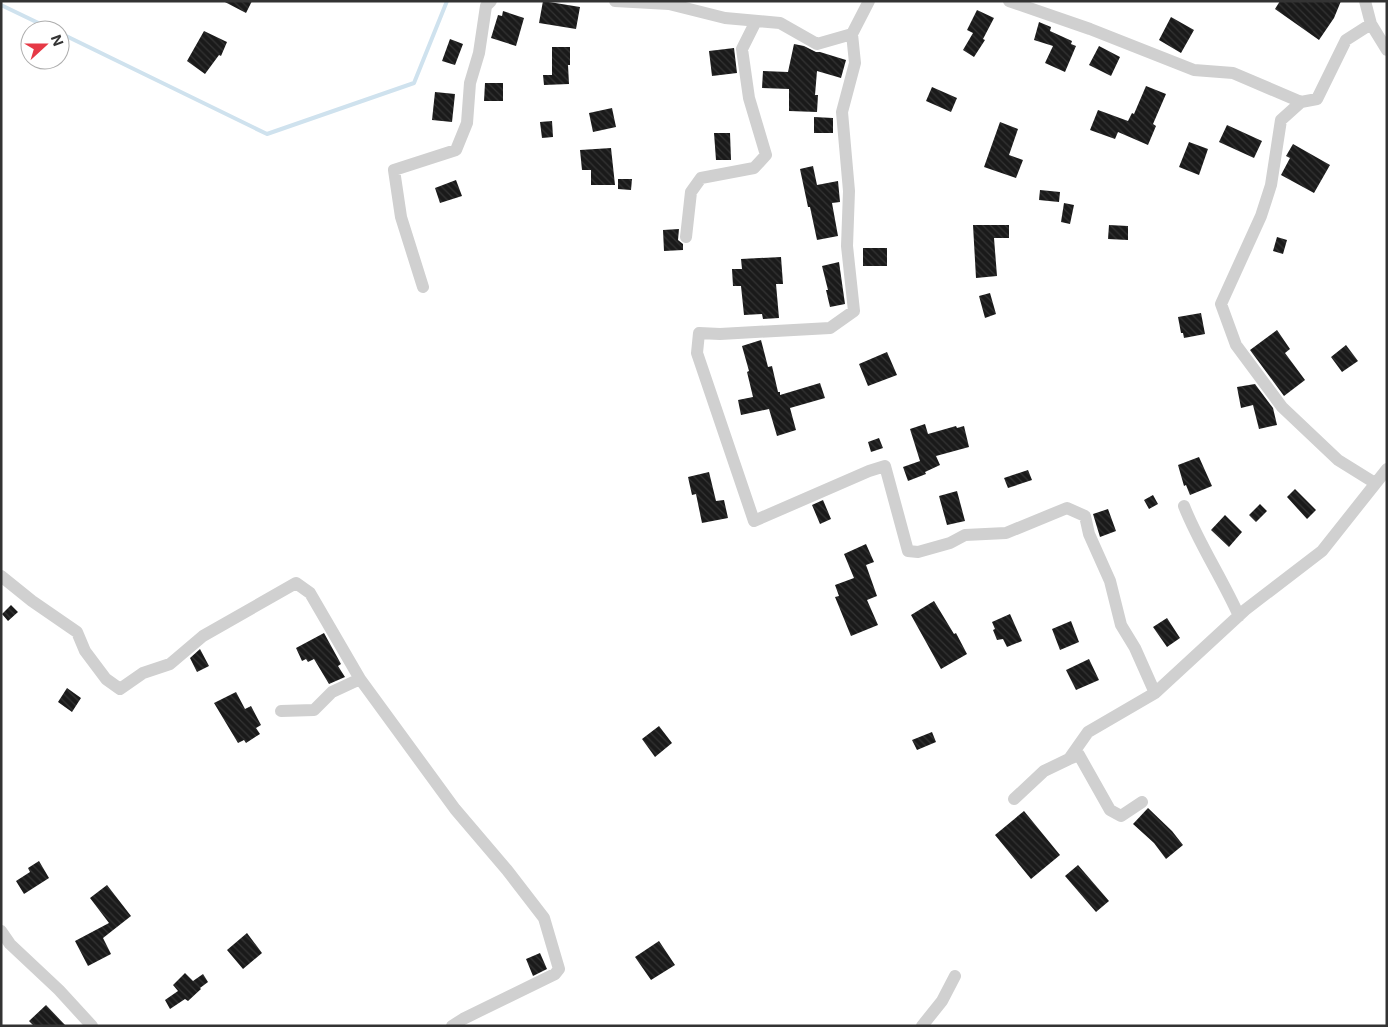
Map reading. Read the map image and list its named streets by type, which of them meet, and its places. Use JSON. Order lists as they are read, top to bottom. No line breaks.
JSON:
{"north":"right"}
